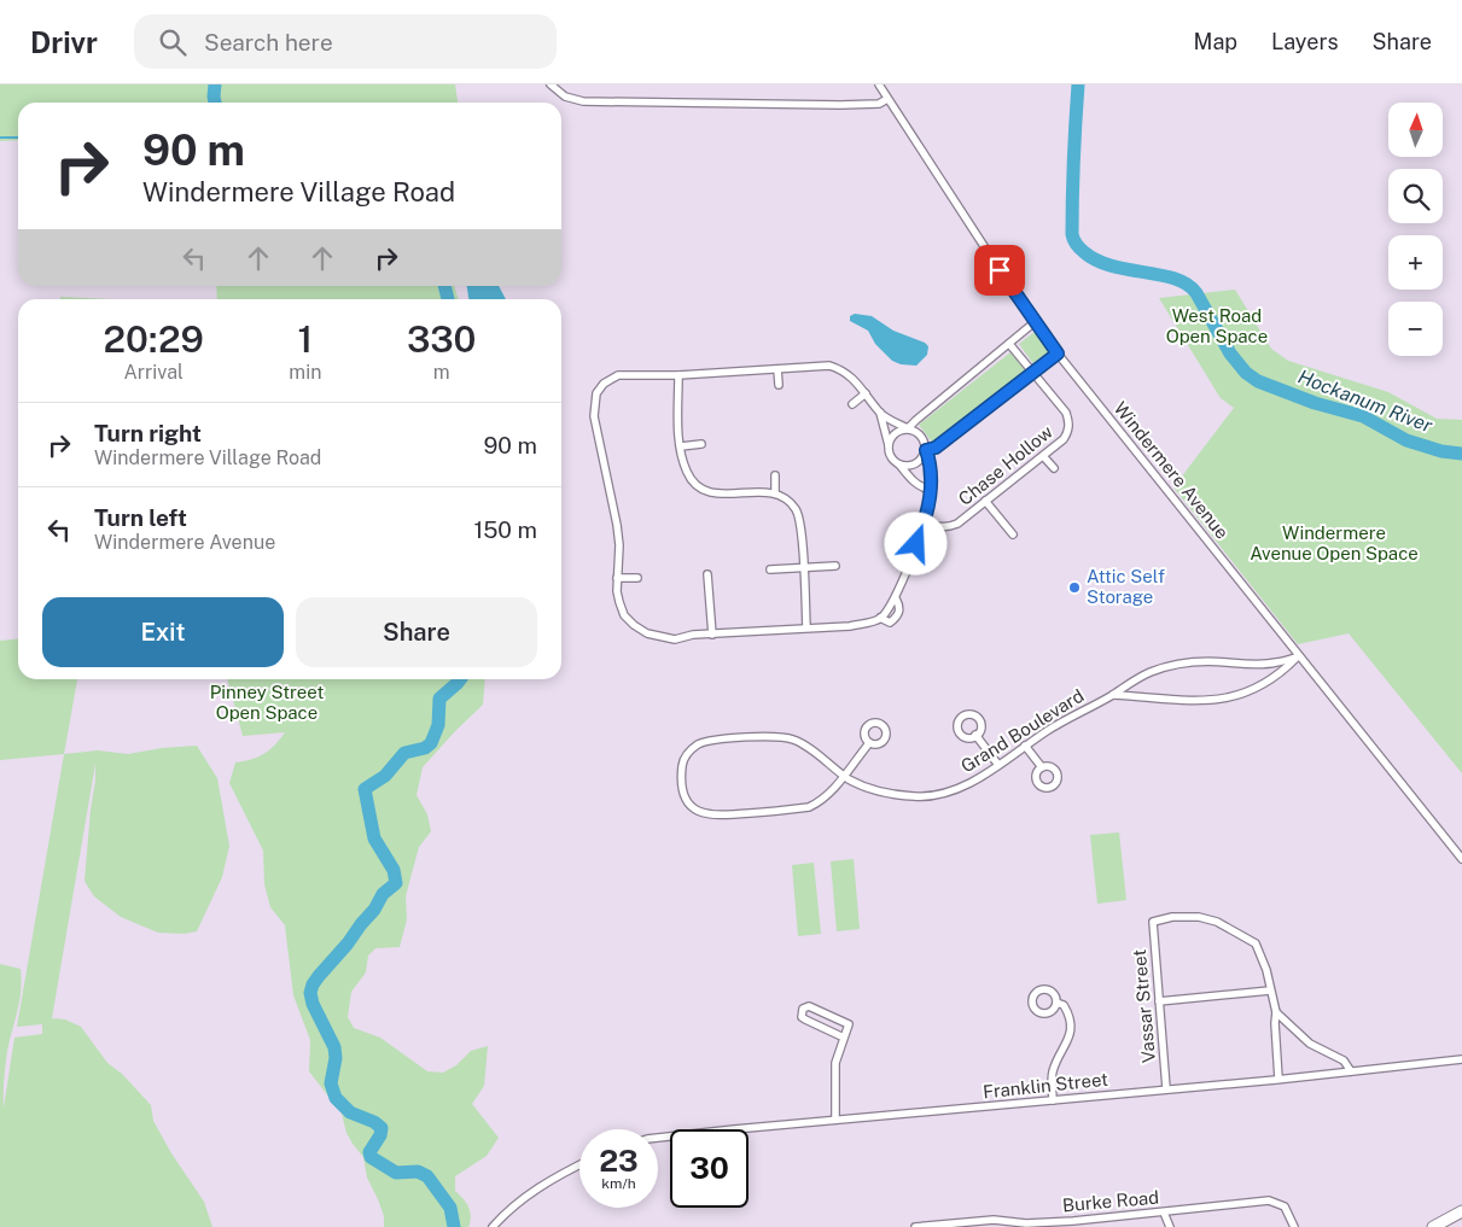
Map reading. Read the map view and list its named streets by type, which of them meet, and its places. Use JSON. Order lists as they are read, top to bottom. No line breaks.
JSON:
{"streets":{"street":["Chase Hollow","Windermere Avenue","Grand Boulevard","Vassar Street","Franklin Street","Burke Road"]},"crossings":[["Windermere Avenue","Grand Boulevard"],["Vassar Street","Franklin Street"]],"water":["Hockanum River"],"parks":["West Road Open Space","Windermere Avenue Open Space","Pinney Street Open Space"],"places":["Attic Self Storage"],"north":"top","page":{"header":"Drivr","search":"Search here","nav":["Map","Layers","Share"],"map_buttons":["+","−"],"turn":["90 m","Windermere Village Road"],"eta":["20:29","Arrival","1","min","330","m"],"list":[{"name":"Turn right","note":"Windermere Village Road","value":"90 m"},{"name":"Turn left","note":"Windermere Avenue","value":"150 m"}],"buttons":["Exit","Share"],"speed":"23 km/h","limit":"30"}}
